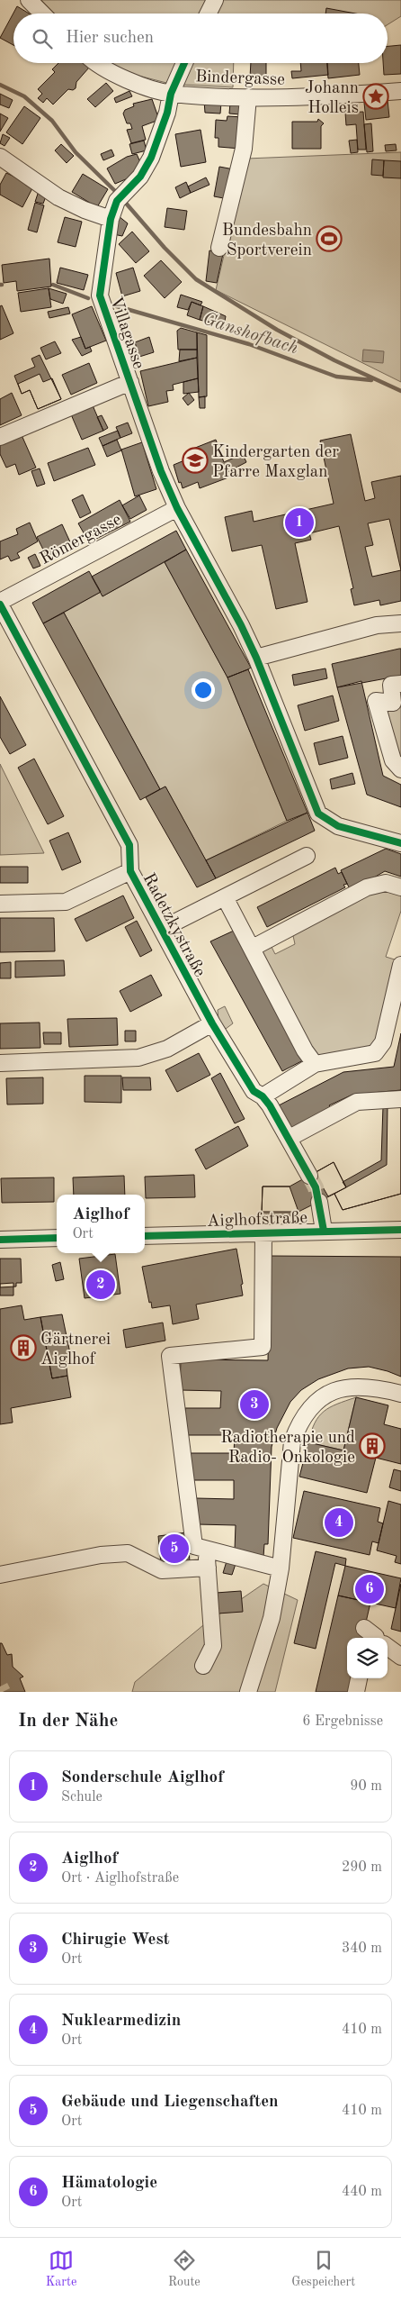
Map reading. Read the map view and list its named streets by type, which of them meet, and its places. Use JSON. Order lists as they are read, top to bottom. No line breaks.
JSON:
{"streets":{"street":["Bindergasse","Villagasse","Römergasse","Radetzkystraße","Aiglhofstraße"]},"crossings":[["Bindergasse","Villagasse"],["Villagasse","Römergasse"],["Römergasse","Radetzkystraße"]],"water":["Ganshofbach"],"places":{"place":["Johann Holleis"],"sports":["Bundesbahn Sportverein"],"school or university":["Kindergarten der Pfarre Maxglan"],"building":["Gärtnerei Aiglhof","Radiotherapie und Radio- Onkologie"]},"page":{"search":"Hier suchen","pins":["1","2","3","4","5","6"],"popup":["Aiglhof","Ort"],"heading":["In der Nähe","6 Ergebnisse"],"list":[{"mark":"1","name":"Sonderschule Aiglhof","note":"Schule","value":"90 m"},{"mark":"2","name":"Aiglhof","note":"Ort · Aiglhofstraße","value":"290 m"},{"mark":"3","name":"Chirugie West","note":"Ort","value":"340 m"},{"mark":"4","name":"Nuklearmedizin","note":"Ort","value":"410 m"},{"mark":"5","name":"Gebäude und Liegenschaften","note":"Ort","value":"410 m"},{"mark":"6","name":"Hämatologie","note":"Ort","value":"440 m"}],"nav":["Karte","Route","Gespeichert"]}}
